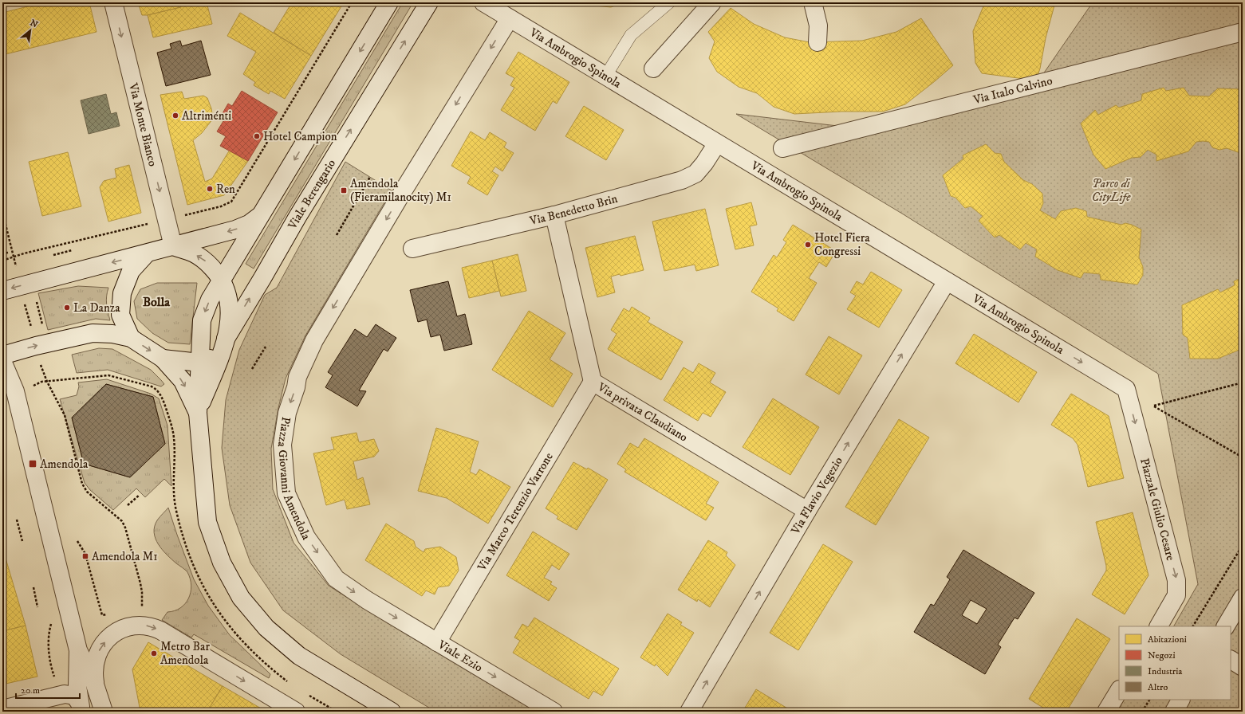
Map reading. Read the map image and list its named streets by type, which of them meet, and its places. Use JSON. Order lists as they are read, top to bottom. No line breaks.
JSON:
{"streets":{"street":["Via Ambrogio Spinola","Via Italo Calvino","Via Monte Bianco","Viale Berengario","Via Benedetto Brin","Via privata Claudiano","Piazza Giovanni Amendola","Via Flavio Vegezio","Piazzale Giulio Cesare","Via Marco Terenzio Varrone","Viale Ezio"]},"crossings":[["Via Ambrogio Spinola","Via Benedetto Brin"],["Via Ambrogio Spinola","Piazza Giovanni Amendola"],["Via Ambrogio Spinola","Via Flavio Vegezio"],["Via Ambrogio Spinola","Piazzale Giulio Cesare"],["Via Benedetto Brin","Via privata Claudiano"],["Via privata Claudiano","Via Flavio Vegezio"],["Via privata Claudiano","Via Marco Terenzio Varrone"],["Piazza Giovanni Amendola","Viale Ezio"],["Via Marco Terenzio Varrone","Viale Ezio"]],"one_way":["Via Monte Bianco","Via Flavio Vegezio","Piazzale Giulio Cesare","Viale Ezio"],"districts":["Bolla"],"parks":["Parco di CityLife"],"places":{"other":["Altriménti","Hotel Campion","Ren","Hotel Fiera Congressi","La Danza","Metro Bar Amendola"],"transit":["Amendola (Fieramilanocity) M1","Amendola","Amendola M1"]},"legend":["Abitazioni","Negozi","Industria","Altro"],"scale_bar":"20 m","north":"top right"}
